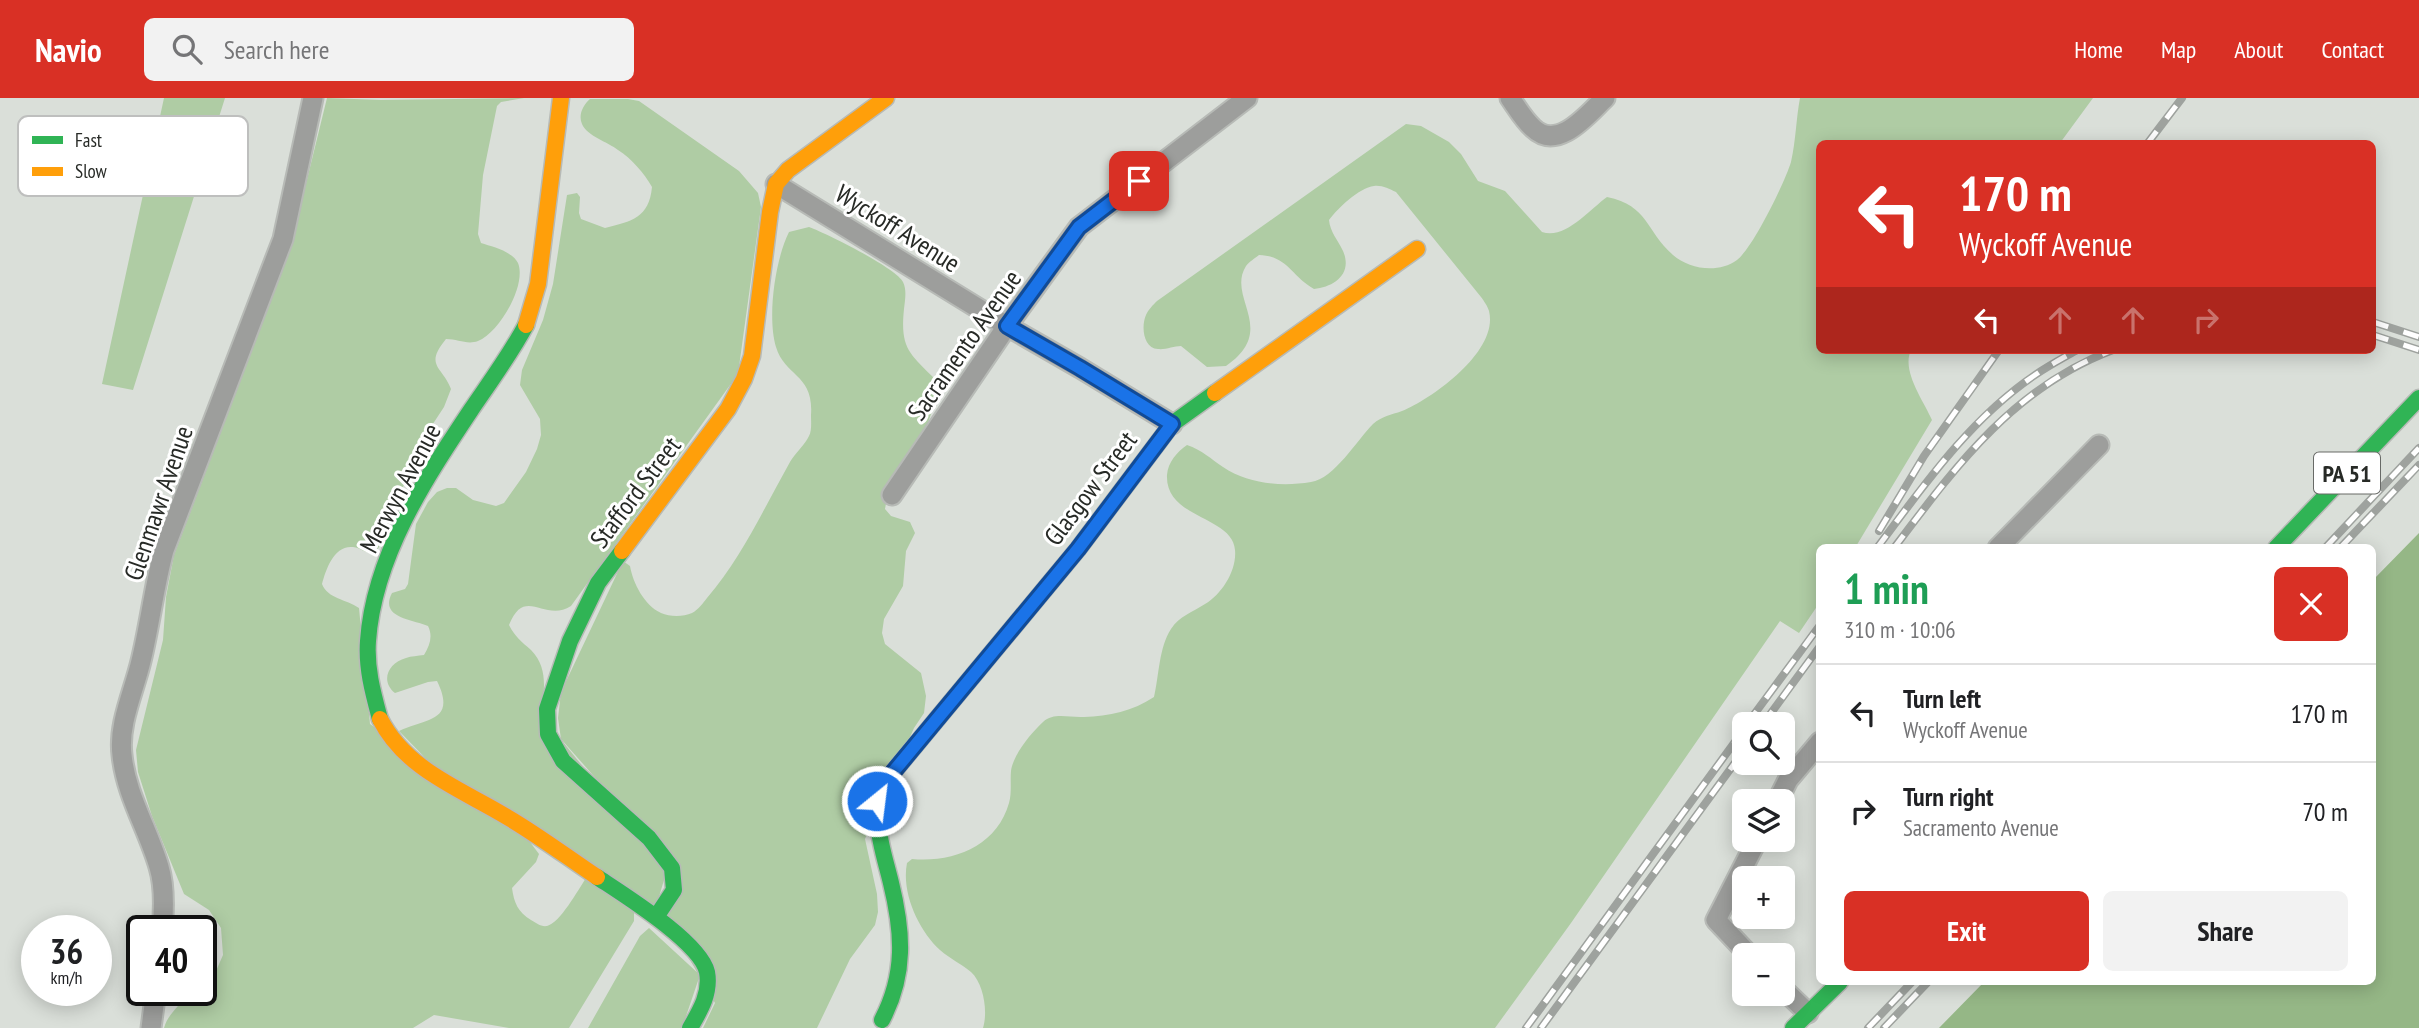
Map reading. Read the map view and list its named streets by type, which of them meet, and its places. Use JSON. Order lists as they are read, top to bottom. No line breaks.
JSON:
{"streets":{"street":["Wyckoff Avenue","Sacramento Avenue","PA 51","Merwyn Avenue","Glasgow Street","Stafford Street","Glenmawr Avenue"]},"crossings":[["Wyckoff Avenue","Sacramento Avenue"],["Wyckoff Avenue","Glasgow Street"],["Wyckoff Avenue","Stafford Street"],["Merwyn Avenue","Stafford Street"]],"legend":["Fast","Slow"],"page":{"header":"Navio","search":"Search here","nav":["Home","Map","About","Contact"],"turn":["170 m","Wyckoff Avenue"],"heading":["1 min","310 m · 10:06"],"list":[{"name":"Turn left","note":"Wyckoff Avenue","value":"170 m"},{"name":"Turn right","note":"Sacramento Avenue","value":"70 m"}],"map_buttons":["+","−"],"buttons":["Exit","Share"],"speed":"36 km/h","limit":"40"}}
